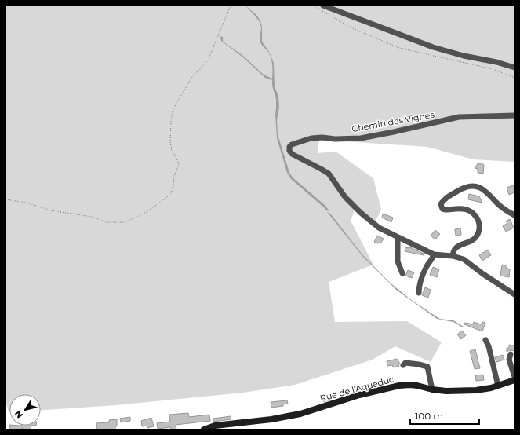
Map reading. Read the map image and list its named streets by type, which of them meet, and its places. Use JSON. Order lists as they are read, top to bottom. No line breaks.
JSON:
{"streets":{"street":["Chemin des Vignes","Rue de l'Aqueduc"]},"scale_bar":"100 m","north":"bottom left"}
